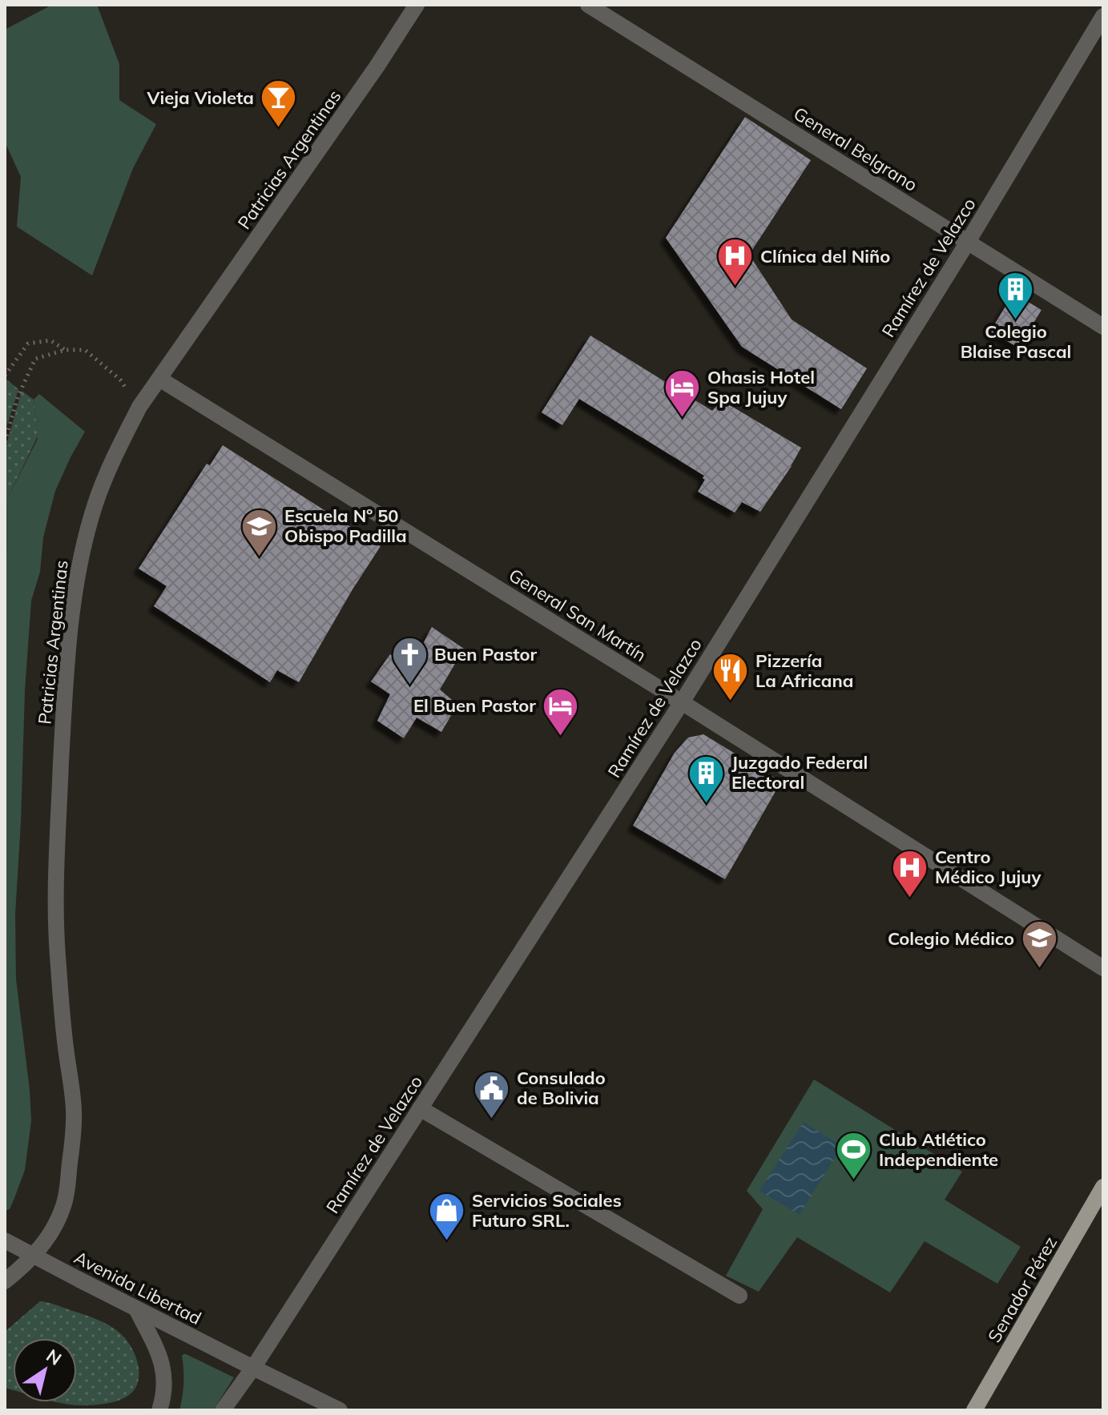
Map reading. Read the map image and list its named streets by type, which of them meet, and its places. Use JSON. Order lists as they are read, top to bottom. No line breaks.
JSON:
{"streets":{"main road":["Senador Pérez"],"street":["General Belgrano","Patricias Argentinas","Ramírez de Velazco","General San Martín","Avenida Libertad"]},"crossings":[["General Belgrano","Ramírez de Velazco"],["Patricias Argentinas","General San Martín"],["Ramírez de Velazco","General San Martín"],["Ramírez de Velazco","Avenida Libertad"]],"places":{"bar":["Vieja Violeta"],"hospital":["Clínica del Niño","Centro Médico Jujuy"],"building":["Colegio Blaise Pascal","Juzgado Federal Electoral"],"hotel":["Ohasis Hotel Spa Jujuy","El Buen Pastor"],"school or university":["Escuela Nº 50 Obispo Padilla","Colegio Médico"],"church":["Buen Pastor"],"restaurant":["Pizzería La Africana"],"public building":["Consulado de Bolivia"],"sports":["Club Atlético Independiente"],"shop":["Servicios Sociales Futuro SRL."]},"north":"top right"}
